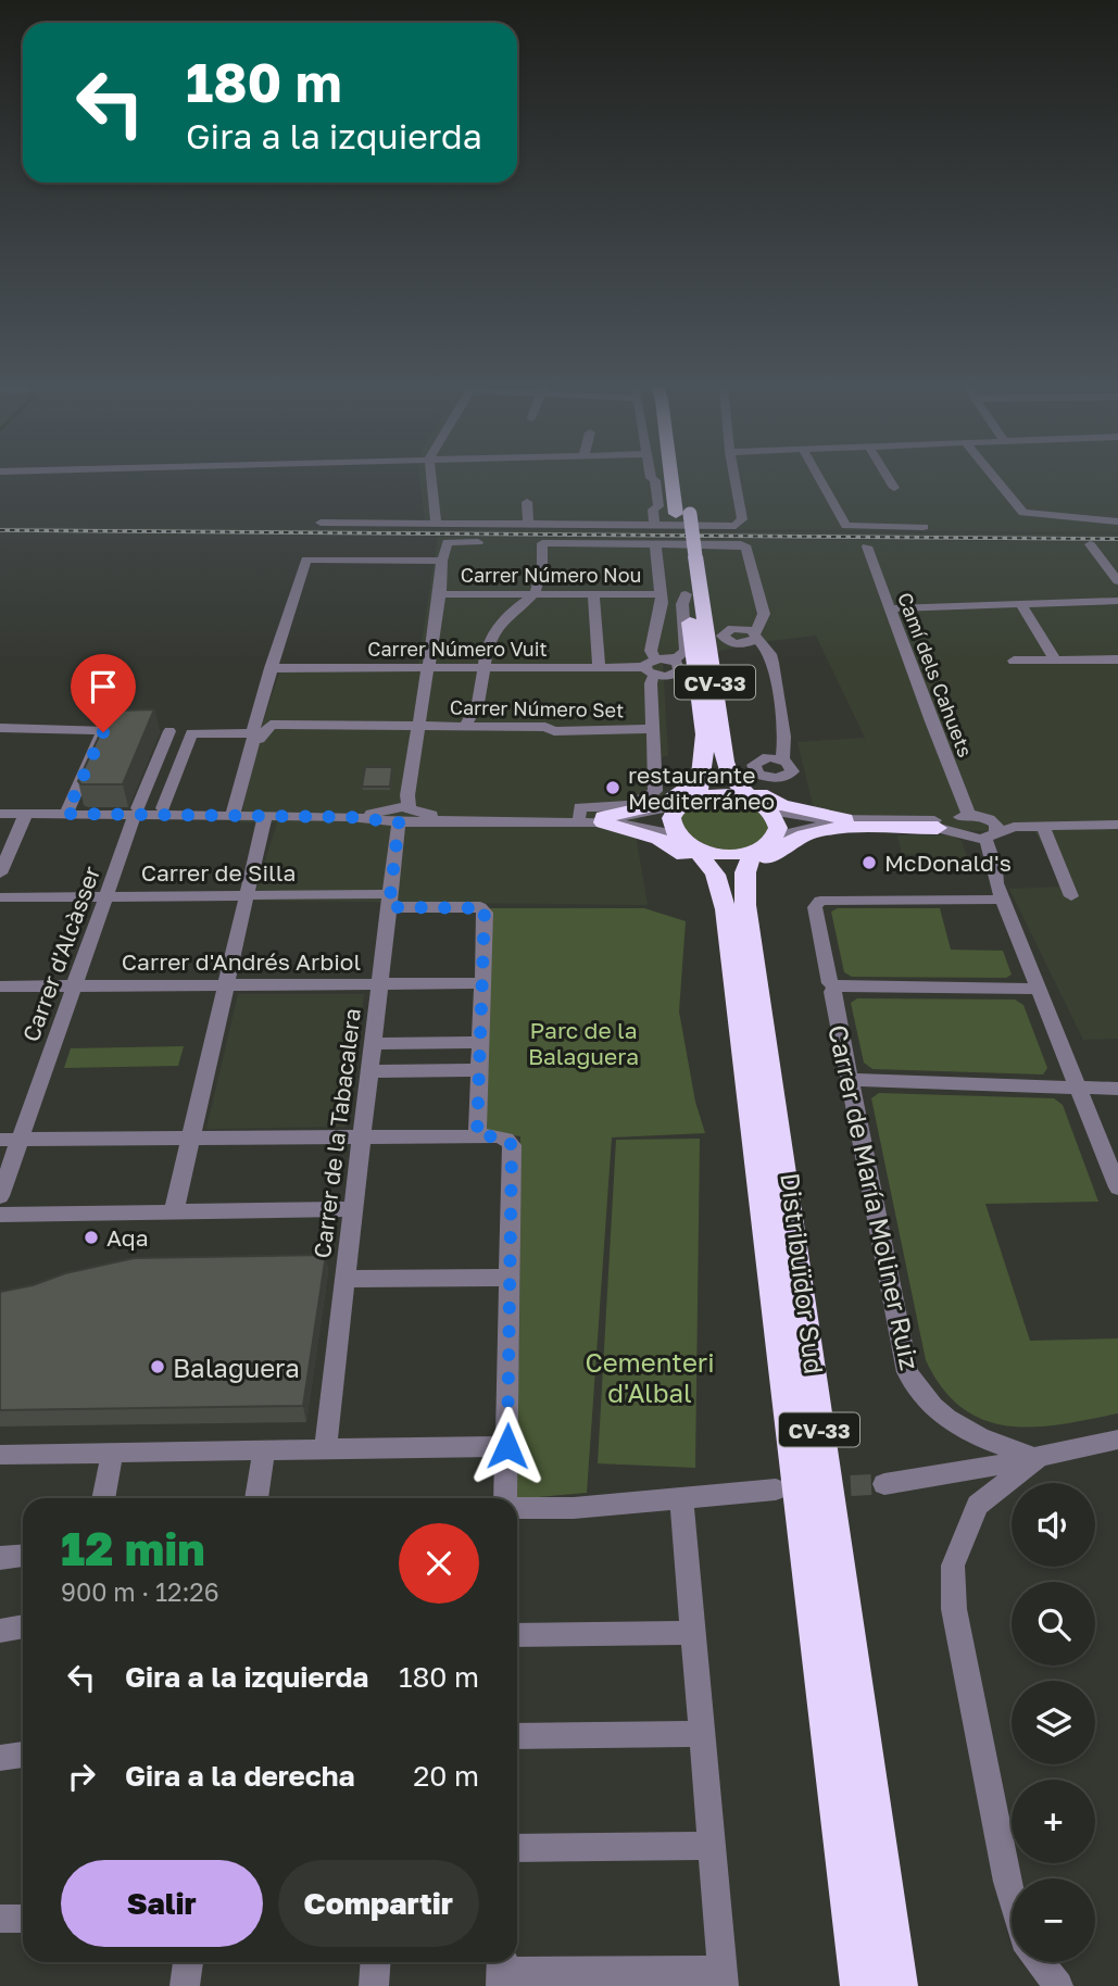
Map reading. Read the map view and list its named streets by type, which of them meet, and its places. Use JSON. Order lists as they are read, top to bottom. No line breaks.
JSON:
{"streets":{"highway":["CV-33","Distribuïdor Sud"],"street":["Carrer Número Nou","Carrer Número Vuit","Camí dels Cahuets","Carrer Número Set","Carrer de Silla","Carrer d'Alcàsser","Carrer d'Andrés Arbiol","Carrer de la Tabacalera","Carrer de María Moliner Ruiz"]},"crossings":[["Carrer Número Nou","Carrer de la Tabacalera"],["Carrer Número Vuit","CV-33"],["Carrer Número Vuit","Carrer de la Tabacalera"],["Camí dels Cahuets","Carrer de María Moliner Ruiz"],["CV-33","Distribuïdor Sud"],["Carrer Número Set","Carrer de la Tabacalera"],["Carrer de Silla","Carrer d'Alcàsser"],["Carrer de Silla","Carrer d'Andrés Arbiol"],["Carrer de Silla","Carrer de la Tabacalera"],["Carrer d'Alcàsser","Carrer d'Andrés Arbiol"],["Carrer d'Andrés Arbiol","Carrer de la Tabacalera"]],"parks":["Parc de la Balaguera","Cementeri d'Albal"],"places":["restaurante Mediterráneo","McDonald's","Aqa","Balaguera"],"page":{"turn":["180 m","Gira a la izquierda"],"map_buttons":["+","−"],"heading":["12 min","900 m · 12:26"],"list":[{"name":"Gira a la izquierda","value":"180 m"},{"name":"Gira a la derecha","value":"20 m"}],"buttons":["Salir","Compartir"]}}
